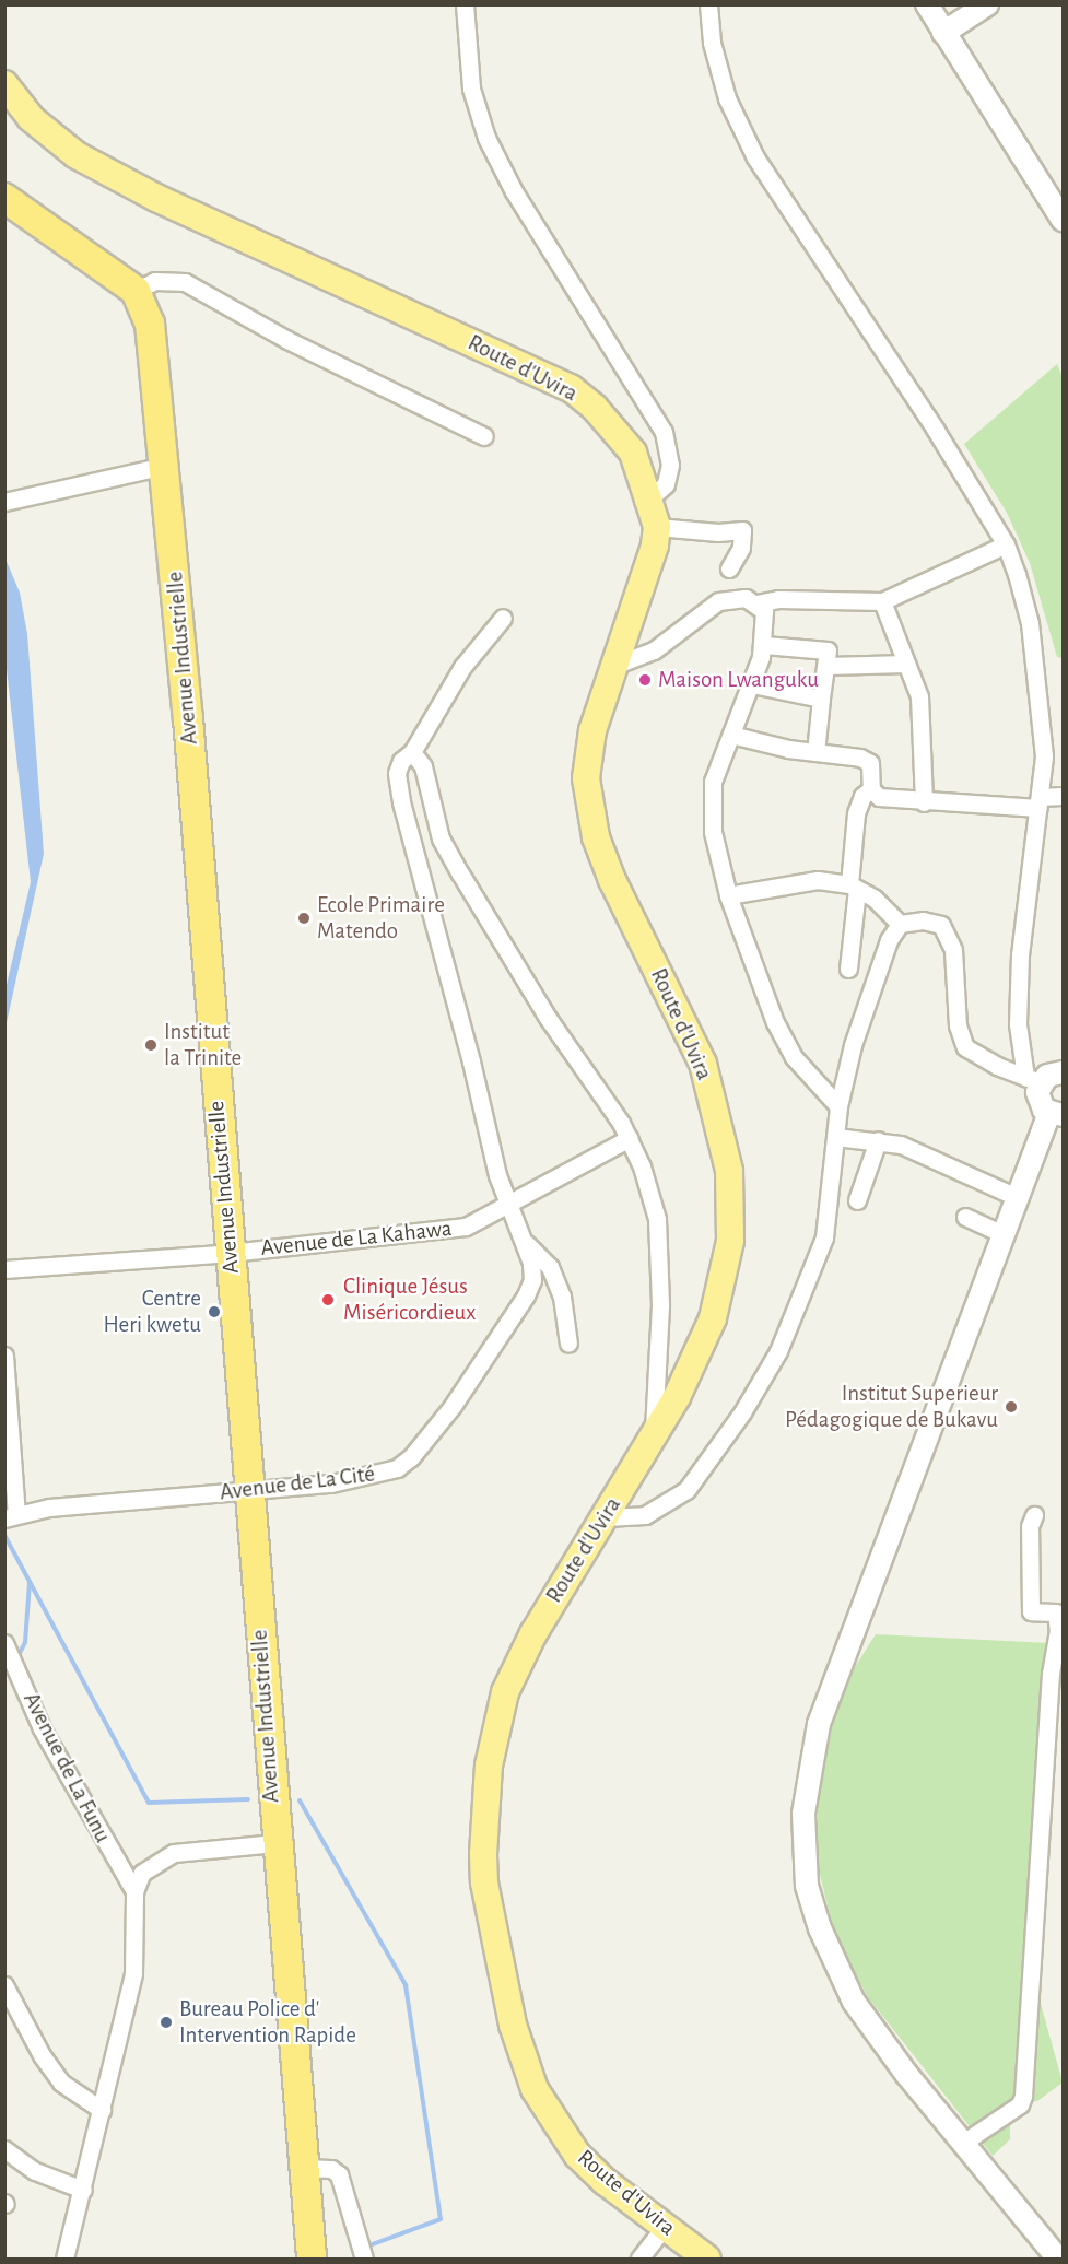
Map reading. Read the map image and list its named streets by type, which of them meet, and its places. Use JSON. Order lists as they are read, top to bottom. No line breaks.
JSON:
{"streets":{"highway":["Avenue Industrielle"],"main road":["Route d'Uvira"],"street":["Avenue de La Kahawa","Avenue de La Cité","Avenue de La Funu"]},"crossings":[["Avenue Industrielle","Avenue de La Kahawa"],["Avenue Industrielle","Avenue de La Cité"],["Avenue de La Kahawa","Avenue de La Cité"]],"places":["Maison Lwanguku","Ecole Primaire Matendo","Institut la Trinite","Clinique Jésus Miséricordieux","Centre Heri kwetu","Institut Superieur Pédagogique de Bukavu","Bureau Police d' Intervention Rapide"]}
